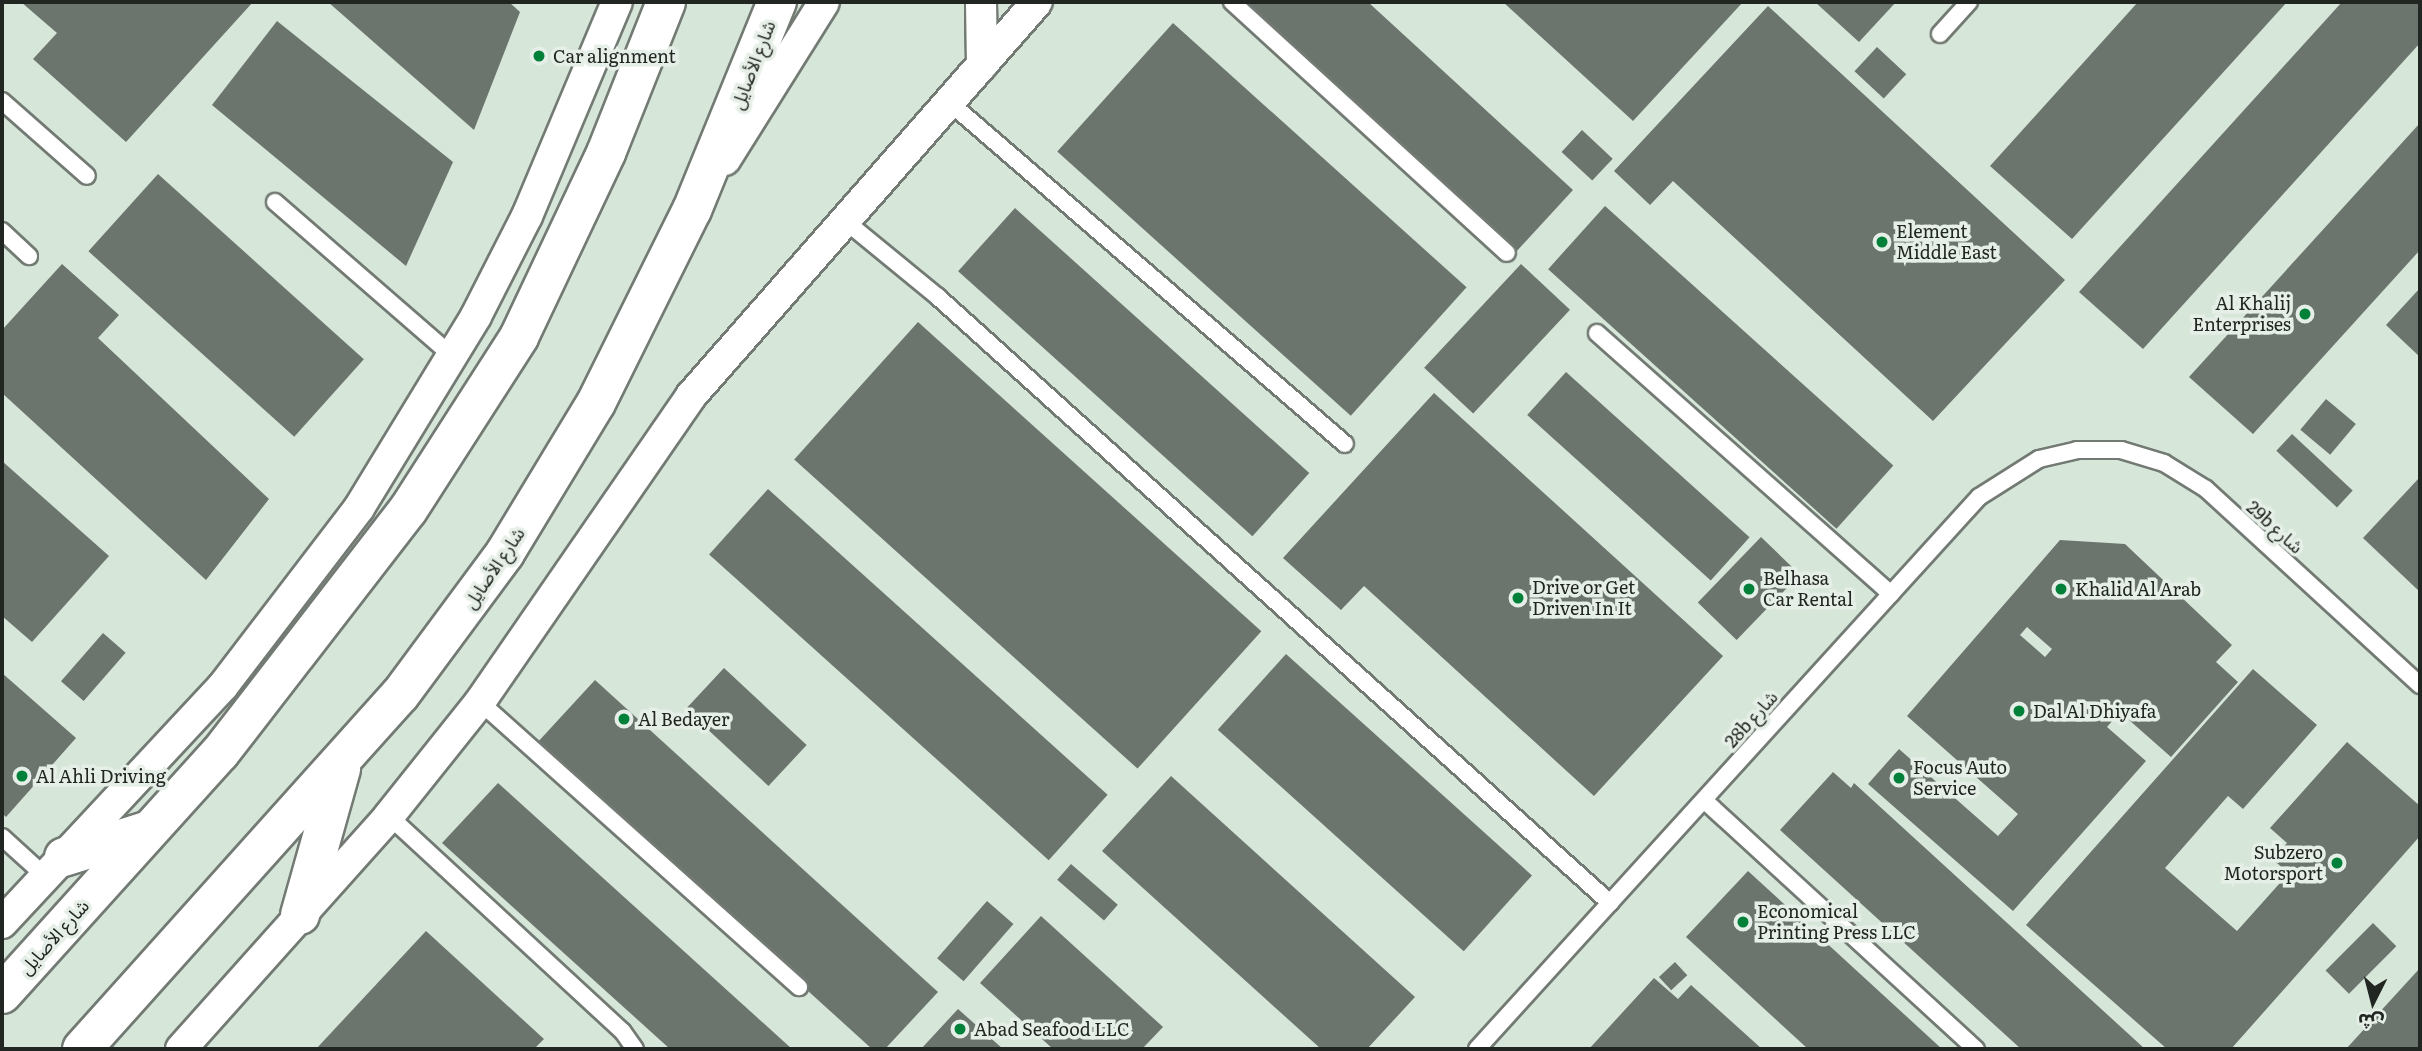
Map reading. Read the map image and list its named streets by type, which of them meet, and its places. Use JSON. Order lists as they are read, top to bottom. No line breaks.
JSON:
{"streets":{"main road":["شارع الأصايل"],"lane":["29b شارع","28b شارع"]},"crossings":[["29b شارع","28b شارع"]],"places":["Car alignment","Element Middle East","Al Khalij Enterprises","Belhasa Car Rental","Khalid Al Arab","Drive or Get Driven In It","Dal Al Dhiyafa","Al Bedayer","Al Ahli Driving","Focus Auto Service","Subzero Motorsport","Economical Printing Press LLC","Abad Seafood LLC"],"north":"bottom"}
